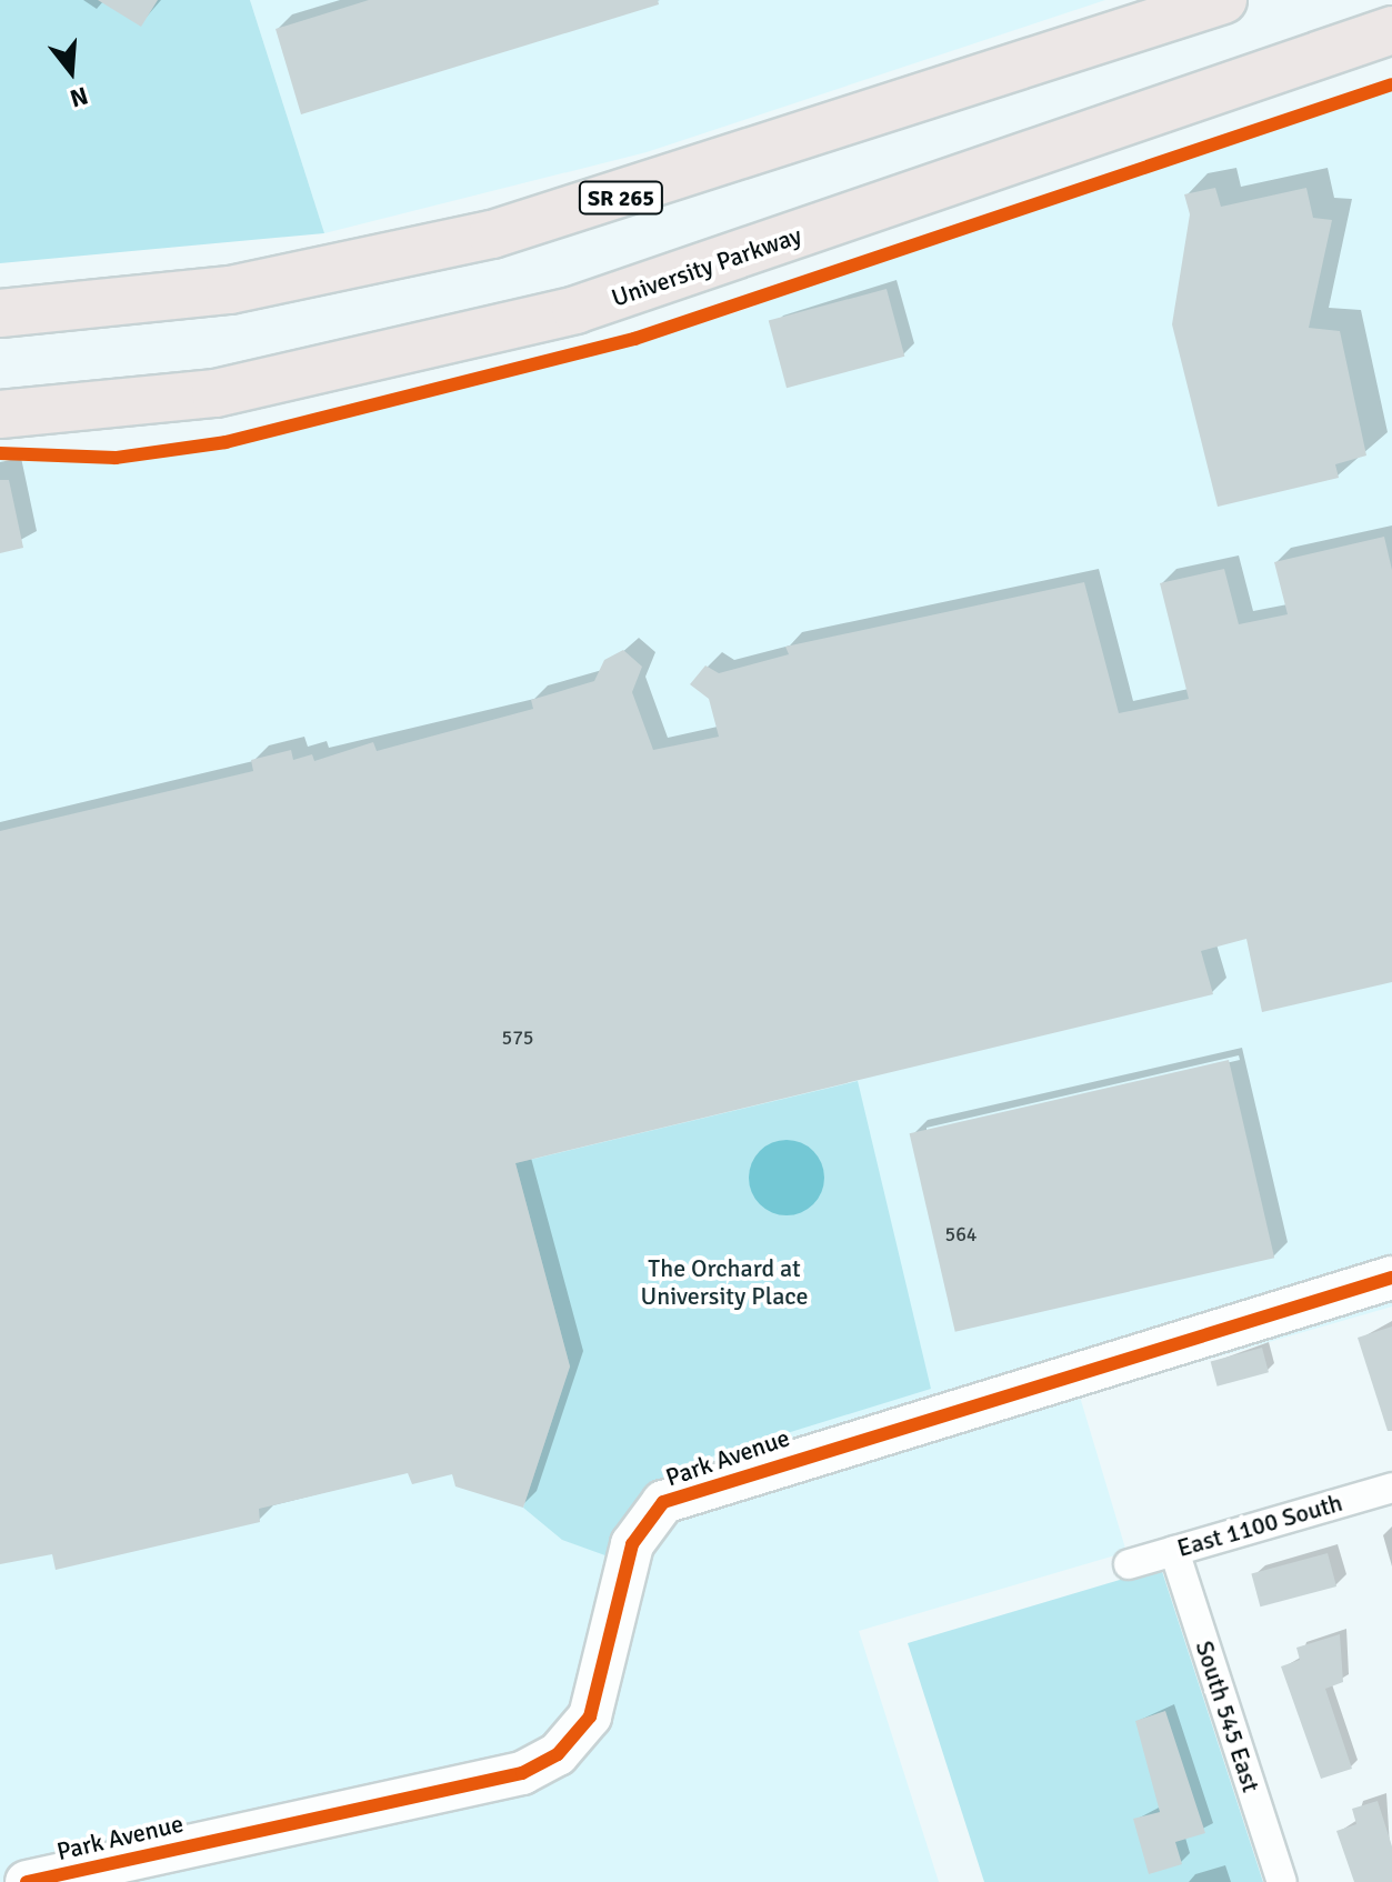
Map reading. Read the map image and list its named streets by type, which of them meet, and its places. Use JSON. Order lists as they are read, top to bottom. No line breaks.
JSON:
{"streets":{"main road":["SR 265","University Parkway"],"street":["Park Avenue","East 1100 South","South 545 East"]},"crossings":[["East 1100 South","South 545 East"]],"parks":["The Orchard at University Place"],"house_numbers":["575","564"],"north":"bottom"}
